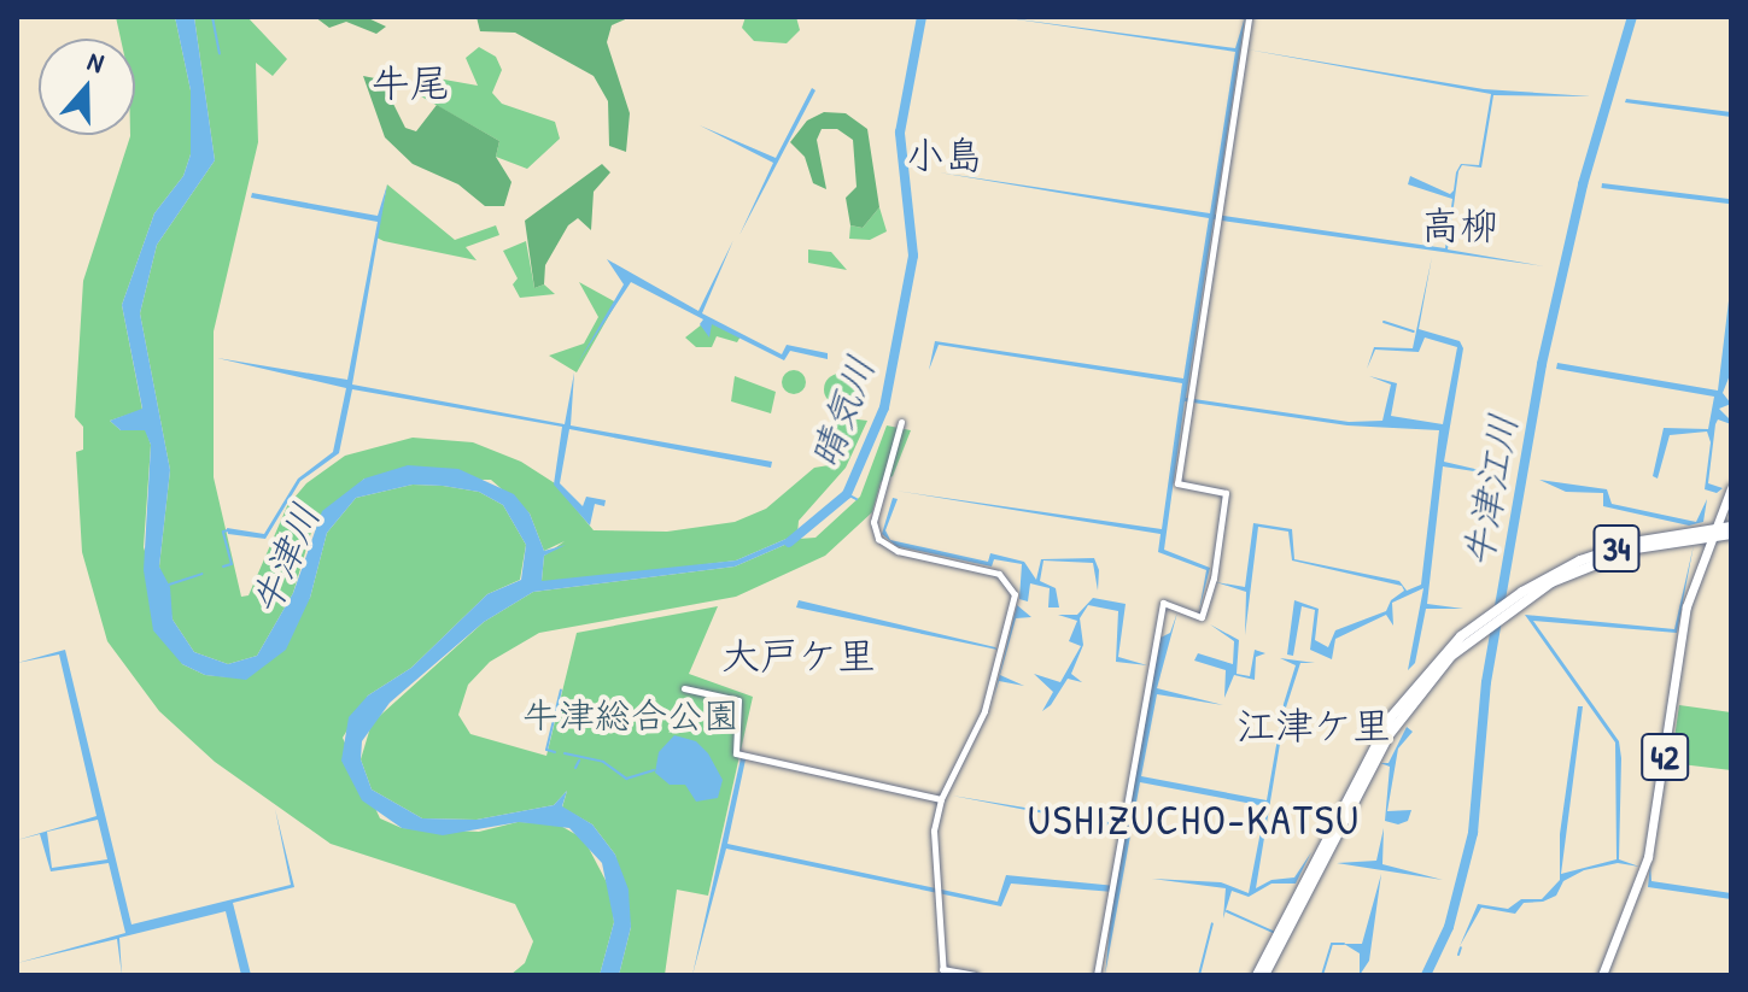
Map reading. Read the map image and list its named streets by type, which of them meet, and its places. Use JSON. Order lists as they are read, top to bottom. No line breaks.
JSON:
{"streets":{"highway":["34"],"main road":["42"]},"crossings":[["34","42"]],"districts":["牛尾","小島","高柳","大戸ケ里","江津ケ里","USHIZUCHO-KATSU"],"water":["晴気川","牛津江川","牛津川"],"parks":["牛津総合公園"],"north":"top"}
